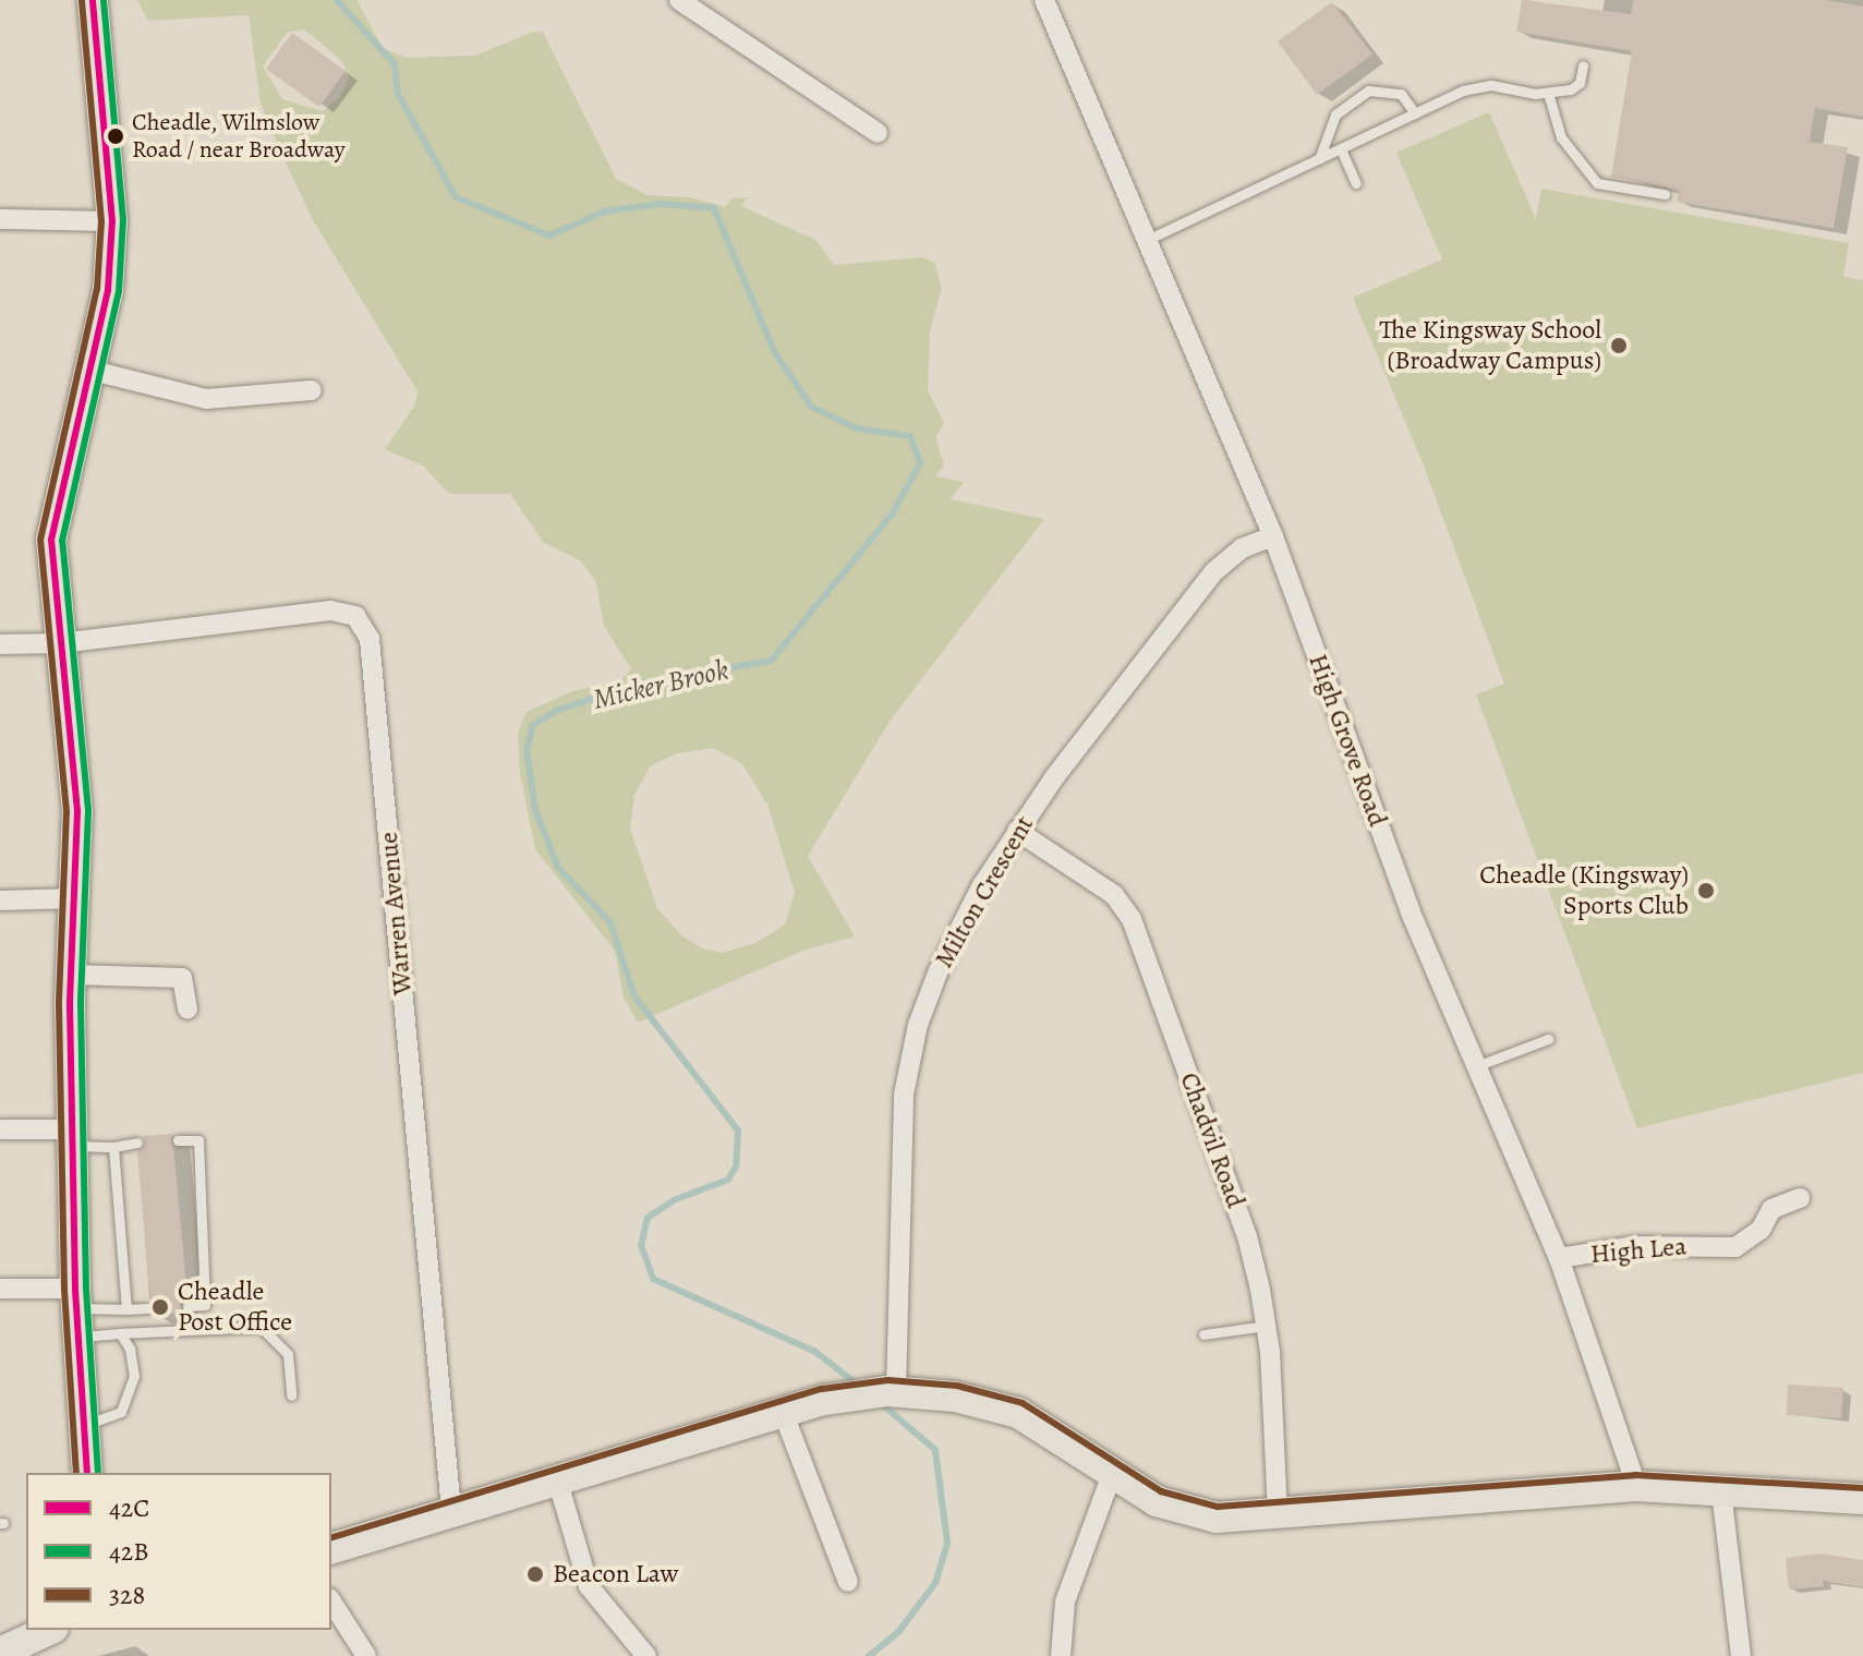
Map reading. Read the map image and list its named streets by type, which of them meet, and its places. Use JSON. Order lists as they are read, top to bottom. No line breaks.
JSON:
{"streets":{"street":["High Grove Road","Milton Crescent","Warren Avenue","Chadvil Road","High Lea"]},"crossings":[["High Grove Road","Milton Crescent"],["High Grove Road","High Lea"],["Milton Crescent","Chadvil Road"]],"water":["Micker Brook"],"places":["Cheadle, Wilmslow Road / near Broadway","The Kingsway School (Broadway Campus)","Cheadle (Kingsway) Sports Club","Cheadle Post Office","Beacon Law"],"lines":["transit line 42C","transit line 42B","transit line 328"],"legend":["42C","42B","328"]}
